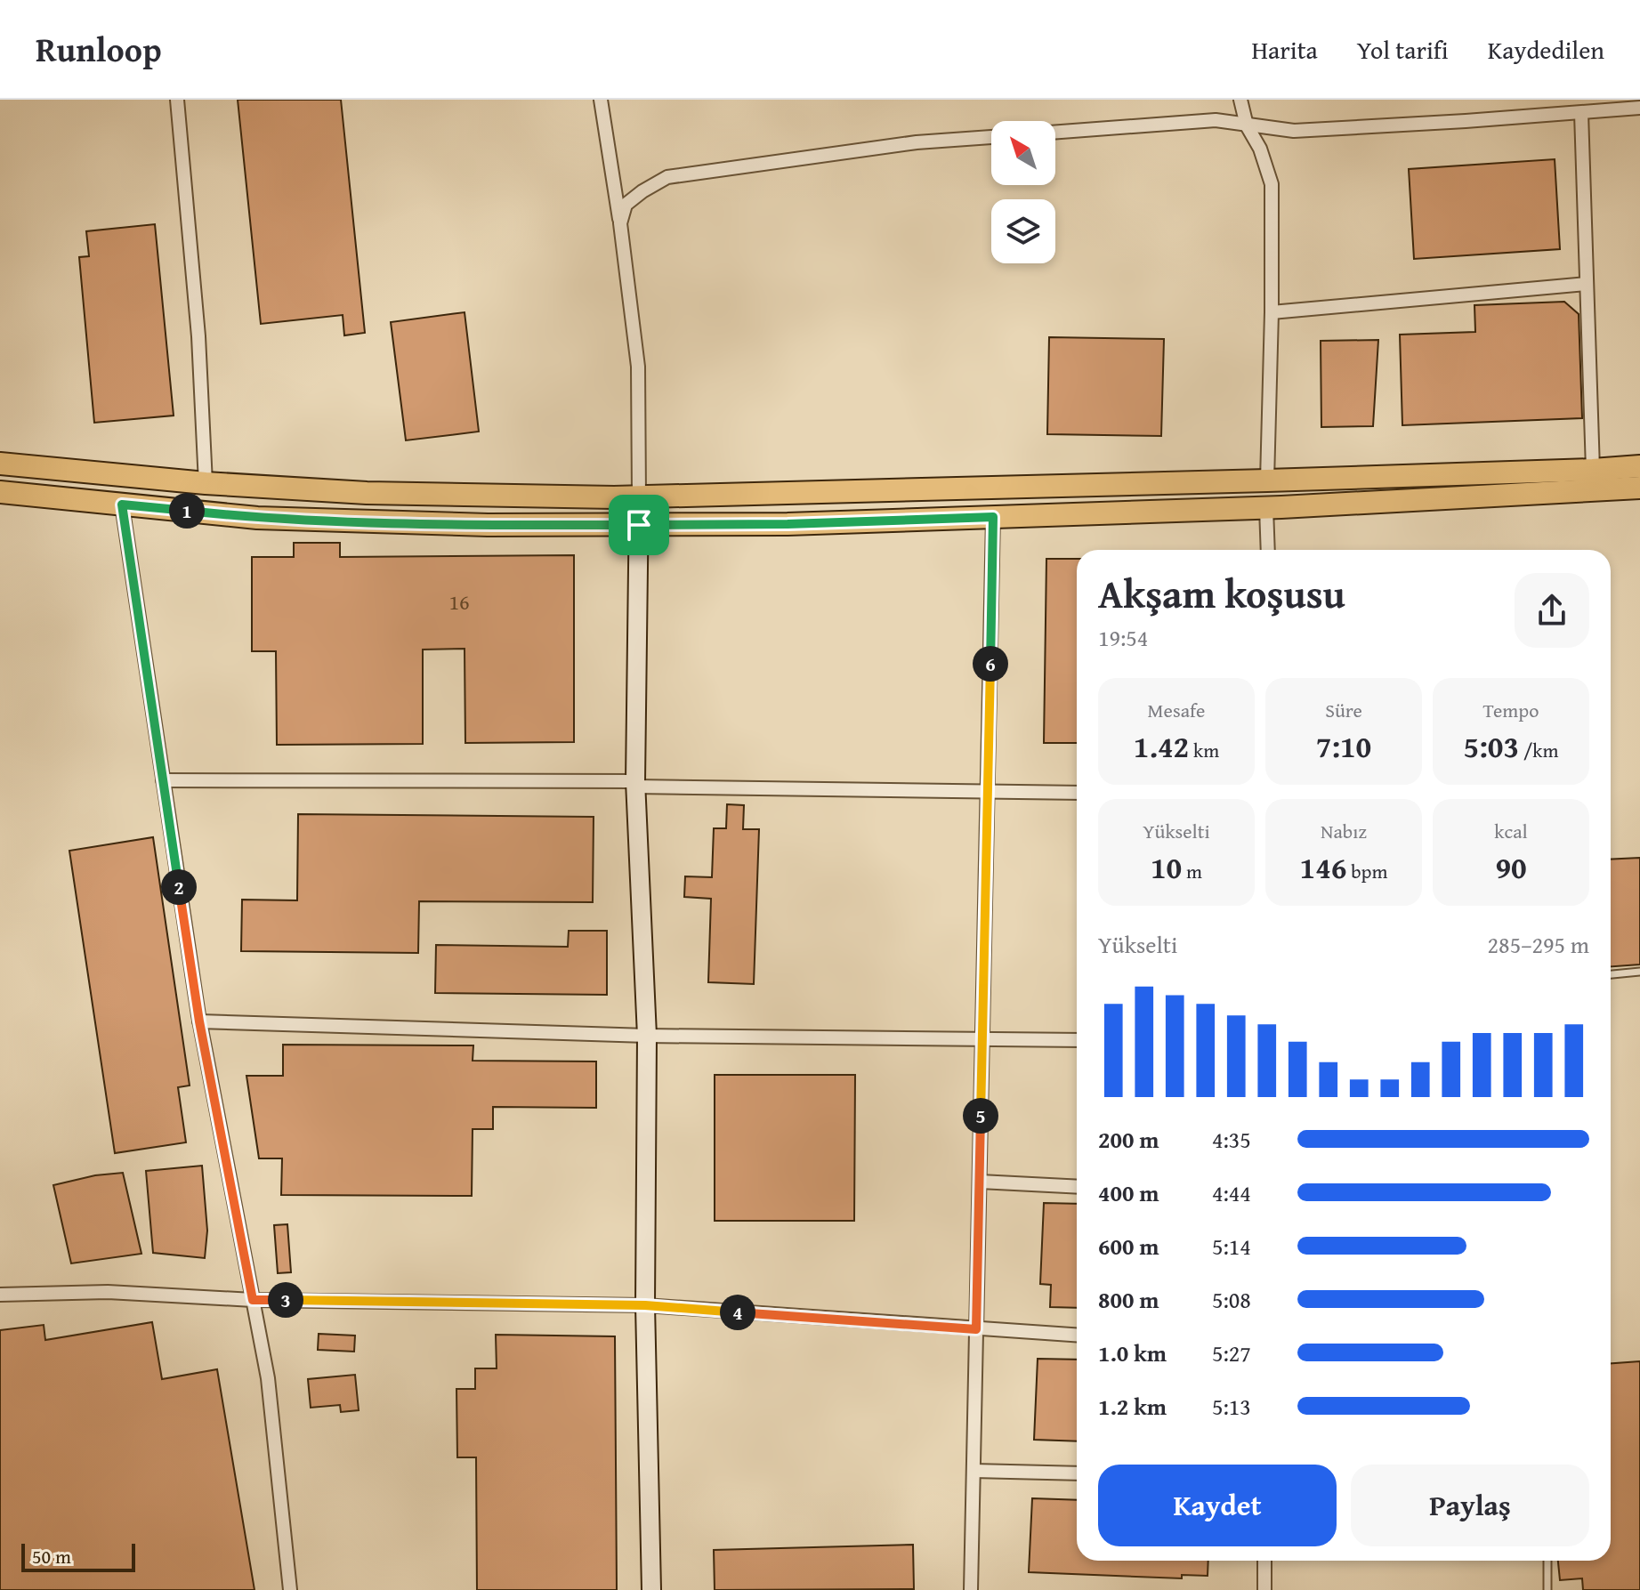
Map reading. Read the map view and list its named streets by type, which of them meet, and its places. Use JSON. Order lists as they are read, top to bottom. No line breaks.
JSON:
{"house_numbers":["16"],"scale_bar":"50 m","north":"top left","page":{"header":"Runloop","nav":["Harita","Yol tarifi","Kaydedilen"],"pins":["1","6","2","5","3","4"],"heading":["Akşam koşusu","19:54"],"stats":[["Mesafe","1.42 km"],["Süre","7:10"],["Tempo","5:03 /km"],["Yükselti","10 m"],["Nabız","146 bpm"],["kcal","90"]],"chart":["Yükselti","285–295 m"],"list":[{"name":"200 m","note":"4:35"},{"name":"400 m","note":"4:44"},{"name":"600 m","note":"5:14"},{"name":"800 m","note":"5:08"},{"name":"1.0 km","note":"5:27"},{"name":"1.2 km","note":"5:13"}],"buttons":["Kaydet","Paylaş"],"scale":"50 m"}}
